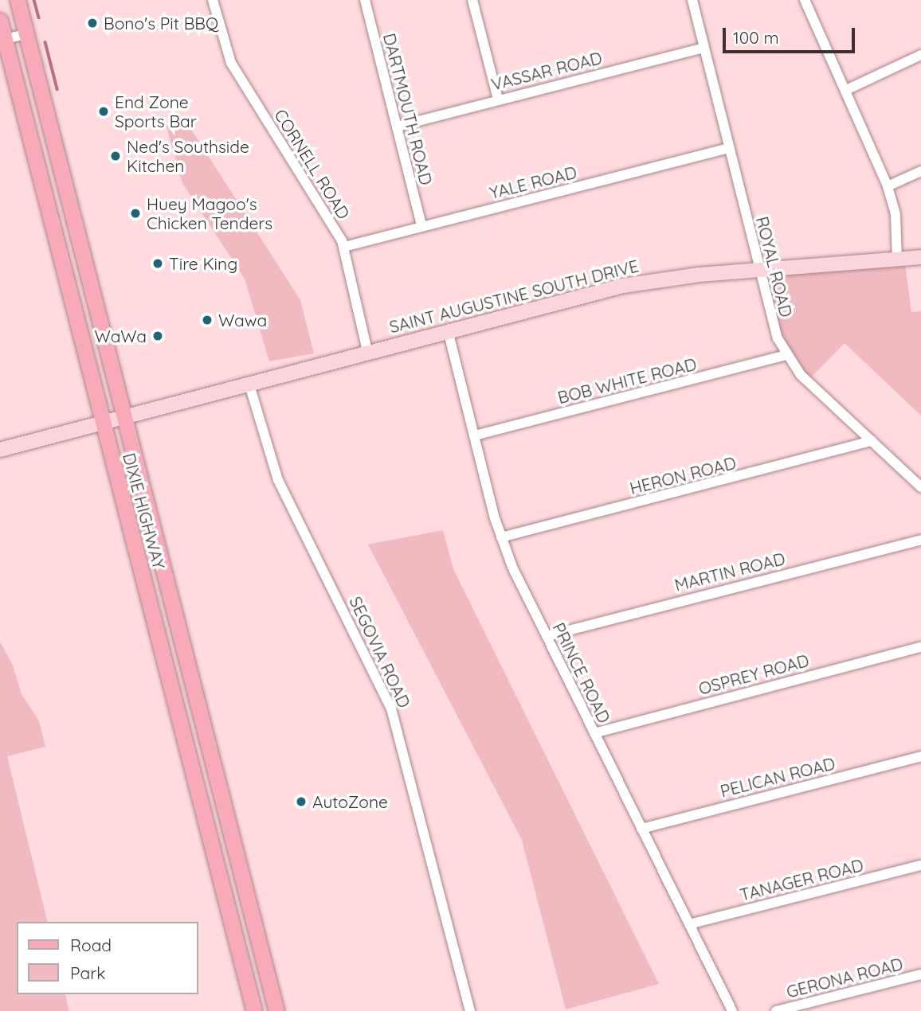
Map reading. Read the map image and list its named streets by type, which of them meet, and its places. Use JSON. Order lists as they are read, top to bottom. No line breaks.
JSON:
{"streets":{"main road":["DIXIE HIGHWAY"],"street":["VASSAR ROAD","DARTMOUTH ROAD","CORNELL ROAD","YALE ROAD","ROYAL ROAD","SAINT AUGUSTINE SOUTH DRIVE","BOB WHITE ROAD","HERON ROAD","MARTIN ROAD","SEGOVIA ROAD","PRINCE ROAD","OSPREY ROAD","PELICAN ROAD","TANAGER ROAD","GERONA ROAD"]},"crossings":[["VASSAR ROAD","DARTMOUTH ROAD"],["VASSAR ROAD","ROYAL ROAD"],["DARTMOUTH ROAD","YALE ROAD"],["CORNELL ROAD","YALE ROAD"],["CORNELL ROAD","SAINT AUGUSTINE SOUTH DRIVE"],["YALE ROAD","ROYAL ROAD"],["ROYAL ROAD","SAINT AUGUSTINE SOUTH DRIVE"],["ROYAL ROAD","BOB WHITE ROAD"],["ROYAL ROAD","HERON ROAD"],["SAINT AUGUSTINE SOUTH DRIVE","DIXIE HIGHWAY"],["SAINT AUGUSTINE SOUTH DRIVE","SEGOVIA ROAD"],["SAINT AUGUSTINE SOUTH DRIVE","PRINCE ROAD"],["BOB WHITE ROAD","PRINCE ROAD"],["HERON ROAD","PRINCE ROAD"],["MARTIN ROAD","PRINCE ROAD"],["PRINCE ROAD","OSPREY ROAD"],["PRINCE ROAD","PELICAN ROAD"],["PRINCE ROAD","TANAGER ROAD"]],"places":["Bono's Pit BBQ","End Zone Sports Bar","Ned's Southside Kitchen","Huey Magoo's Chicken Tenders","Tire King","Wawa","WaWa","AutoZone"],"legend":["Road","Park"],"scale_bar":"100 m"}
